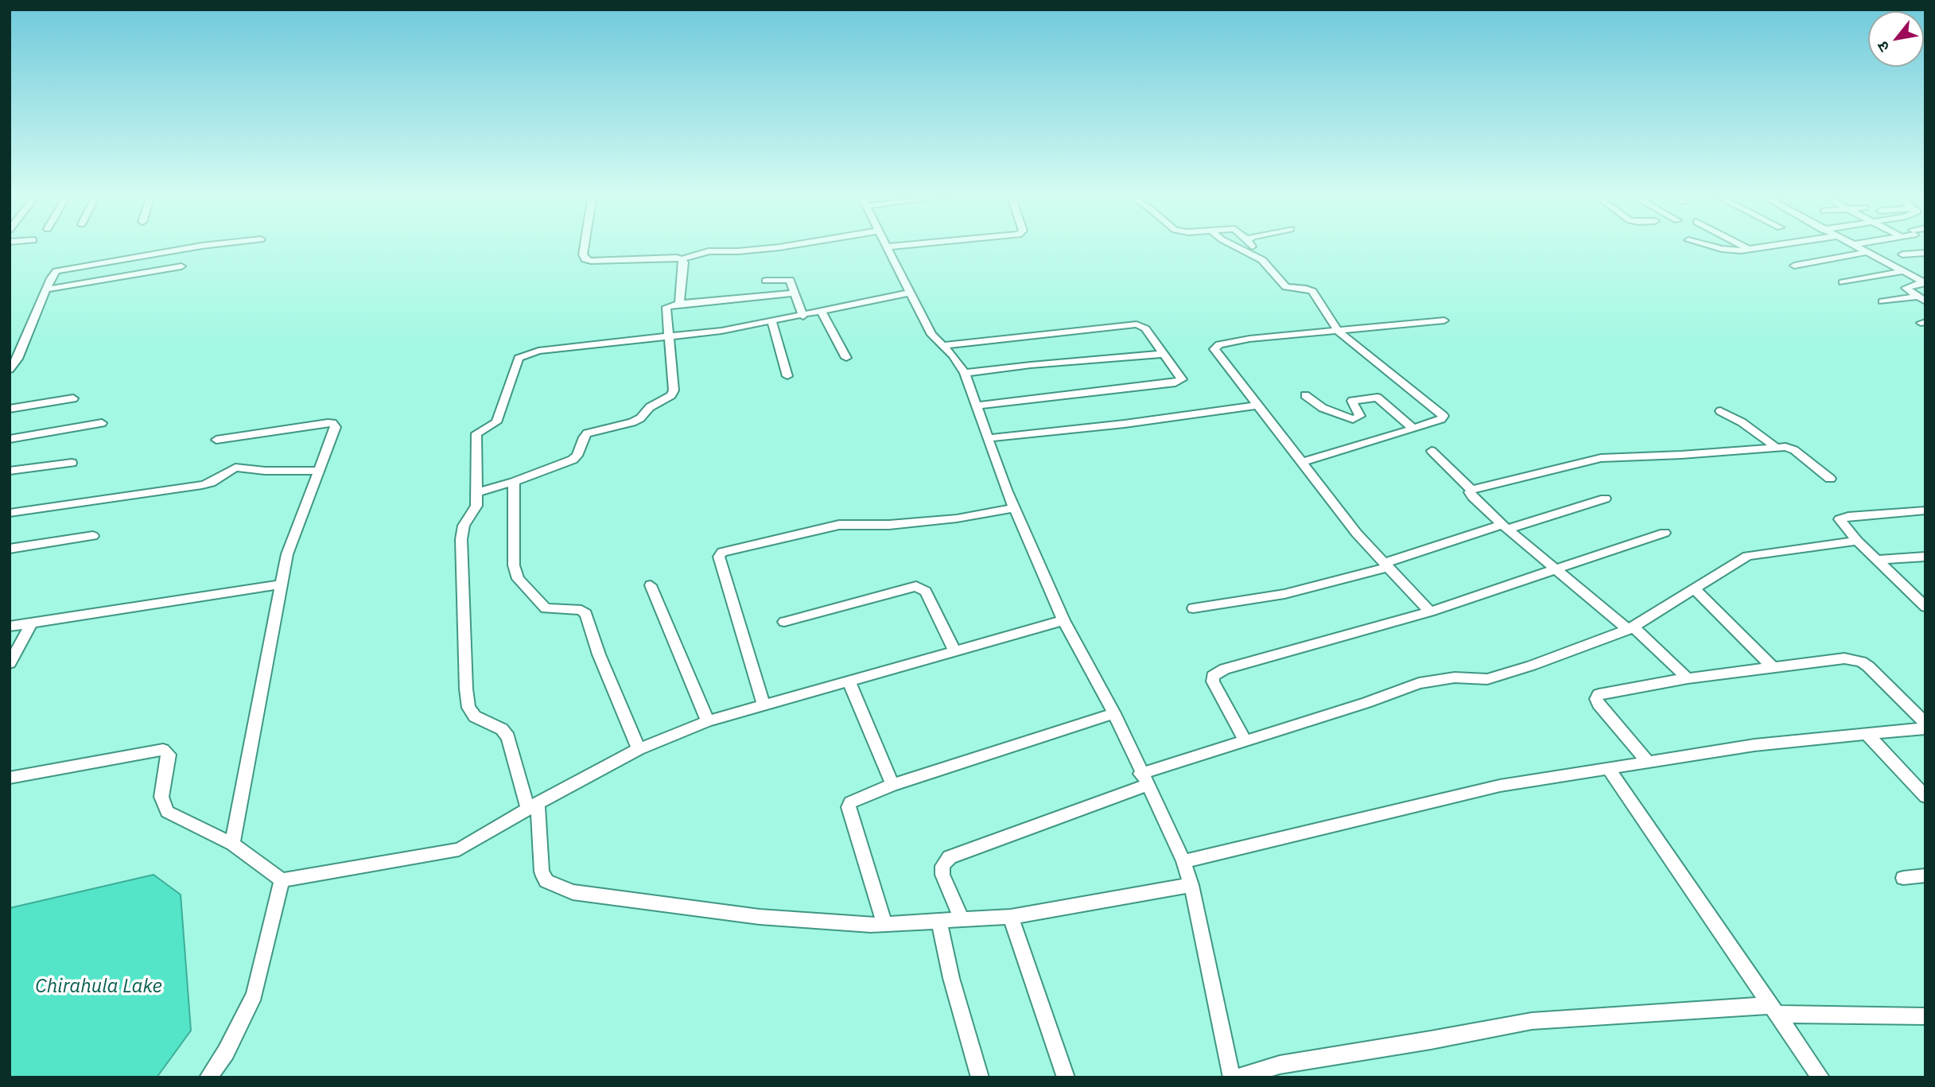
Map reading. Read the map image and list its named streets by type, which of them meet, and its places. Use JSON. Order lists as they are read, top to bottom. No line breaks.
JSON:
{"water":["Chirahula Lake"],"north":"bottom left"}
